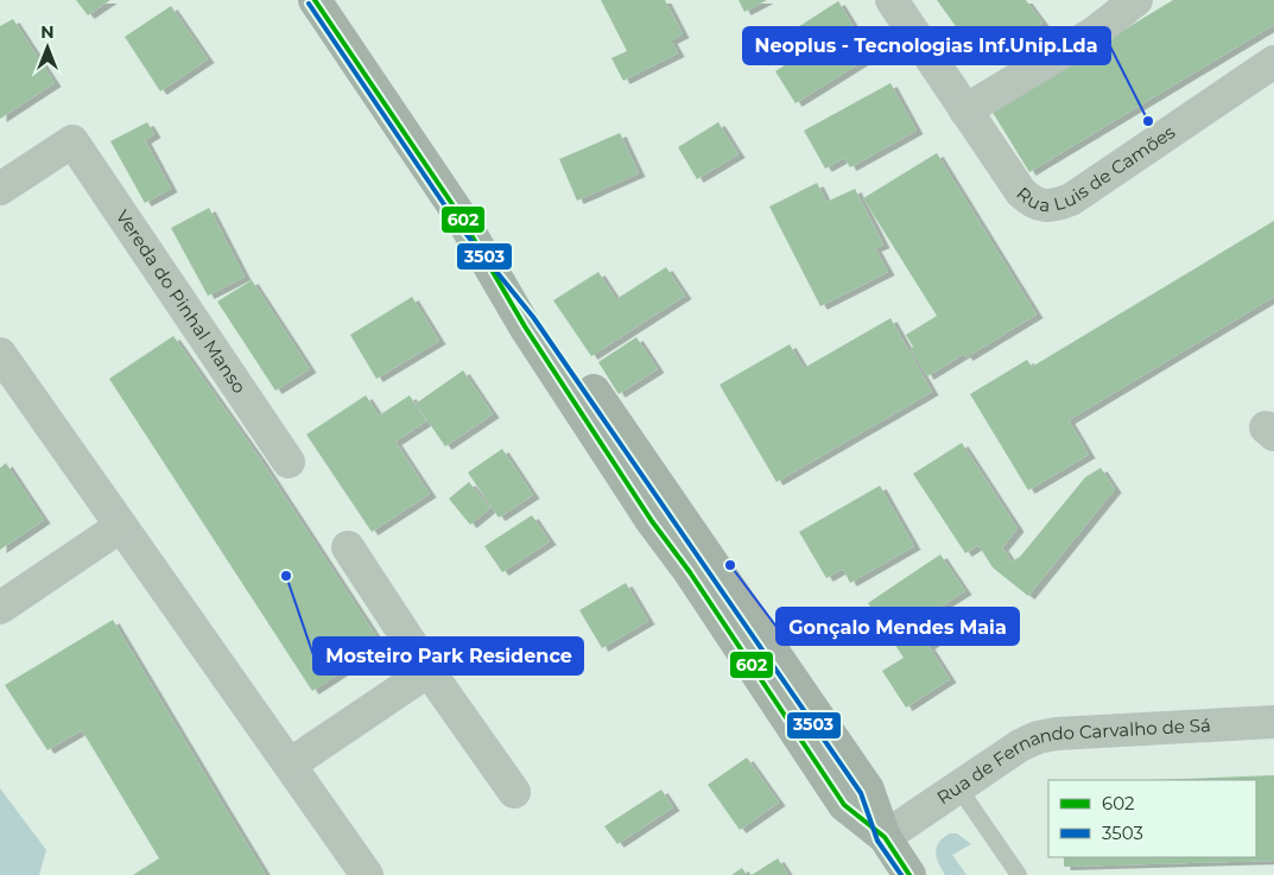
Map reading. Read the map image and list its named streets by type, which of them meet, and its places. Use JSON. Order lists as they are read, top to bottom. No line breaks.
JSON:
{"streets":{"street":["Rua Luis de Camões","Vereda do Pinhal Manso","Rua de Fernando Carvalho de Sá"]},"places":["Neoplus - Tecnologias Inf.Unip.Lda","Gonçalo Mendes Maia","Mosteiro Park Residence"],"lines":["transit line 602","transit line 3503"],"legend":["602","3503"],"north":"top"}
